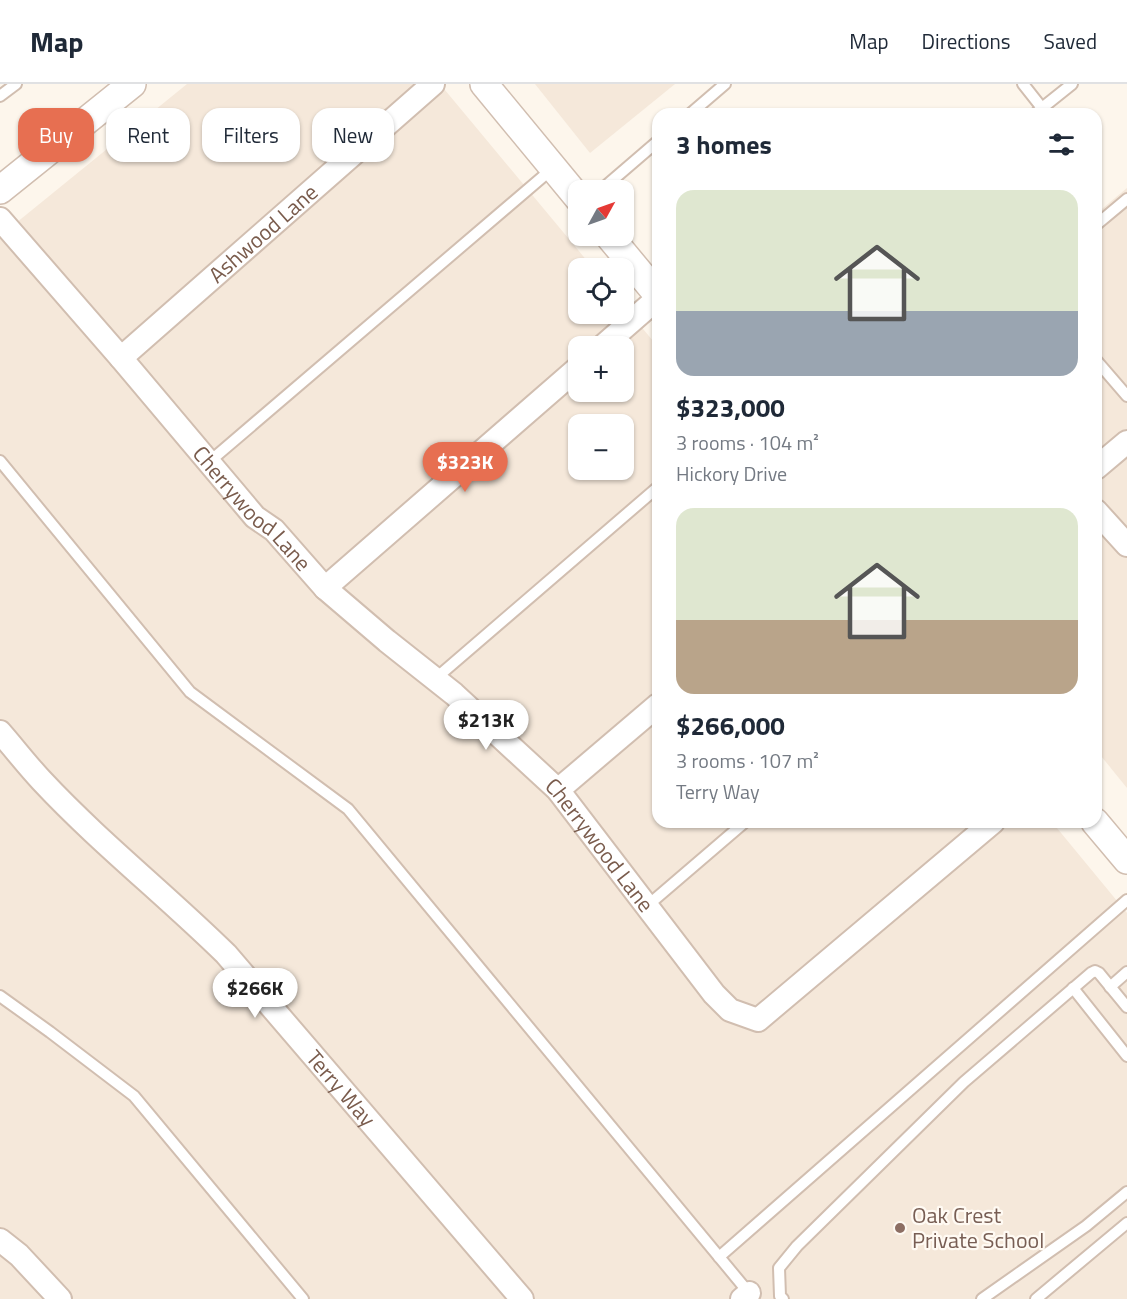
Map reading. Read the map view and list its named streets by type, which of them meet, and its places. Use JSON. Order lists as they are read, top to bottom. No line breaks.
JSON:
{"streets":{"street":["Ashwood Lane","Cherrywood Lane","Terry Way"]},"crossings":[["Ashwood Lane","Cherrywood Lane"]],"places":["Oak Crest Private School"],"north":"top right","page":{"header":"Map","nav":["Map","Directions","Saved"],"chip":["Buy","Rent","Filters","New"],"heading":"3 homes","map_buttons":["+","−"],"list":[{"name":"$323,000","note":"3 rooms · 104 m² · Hickory Drive"},{"name":"$266,000","note":"3 rooms · 107 m² · Terry Way"}],"price":["$323K","$213K","$266K"]}}
